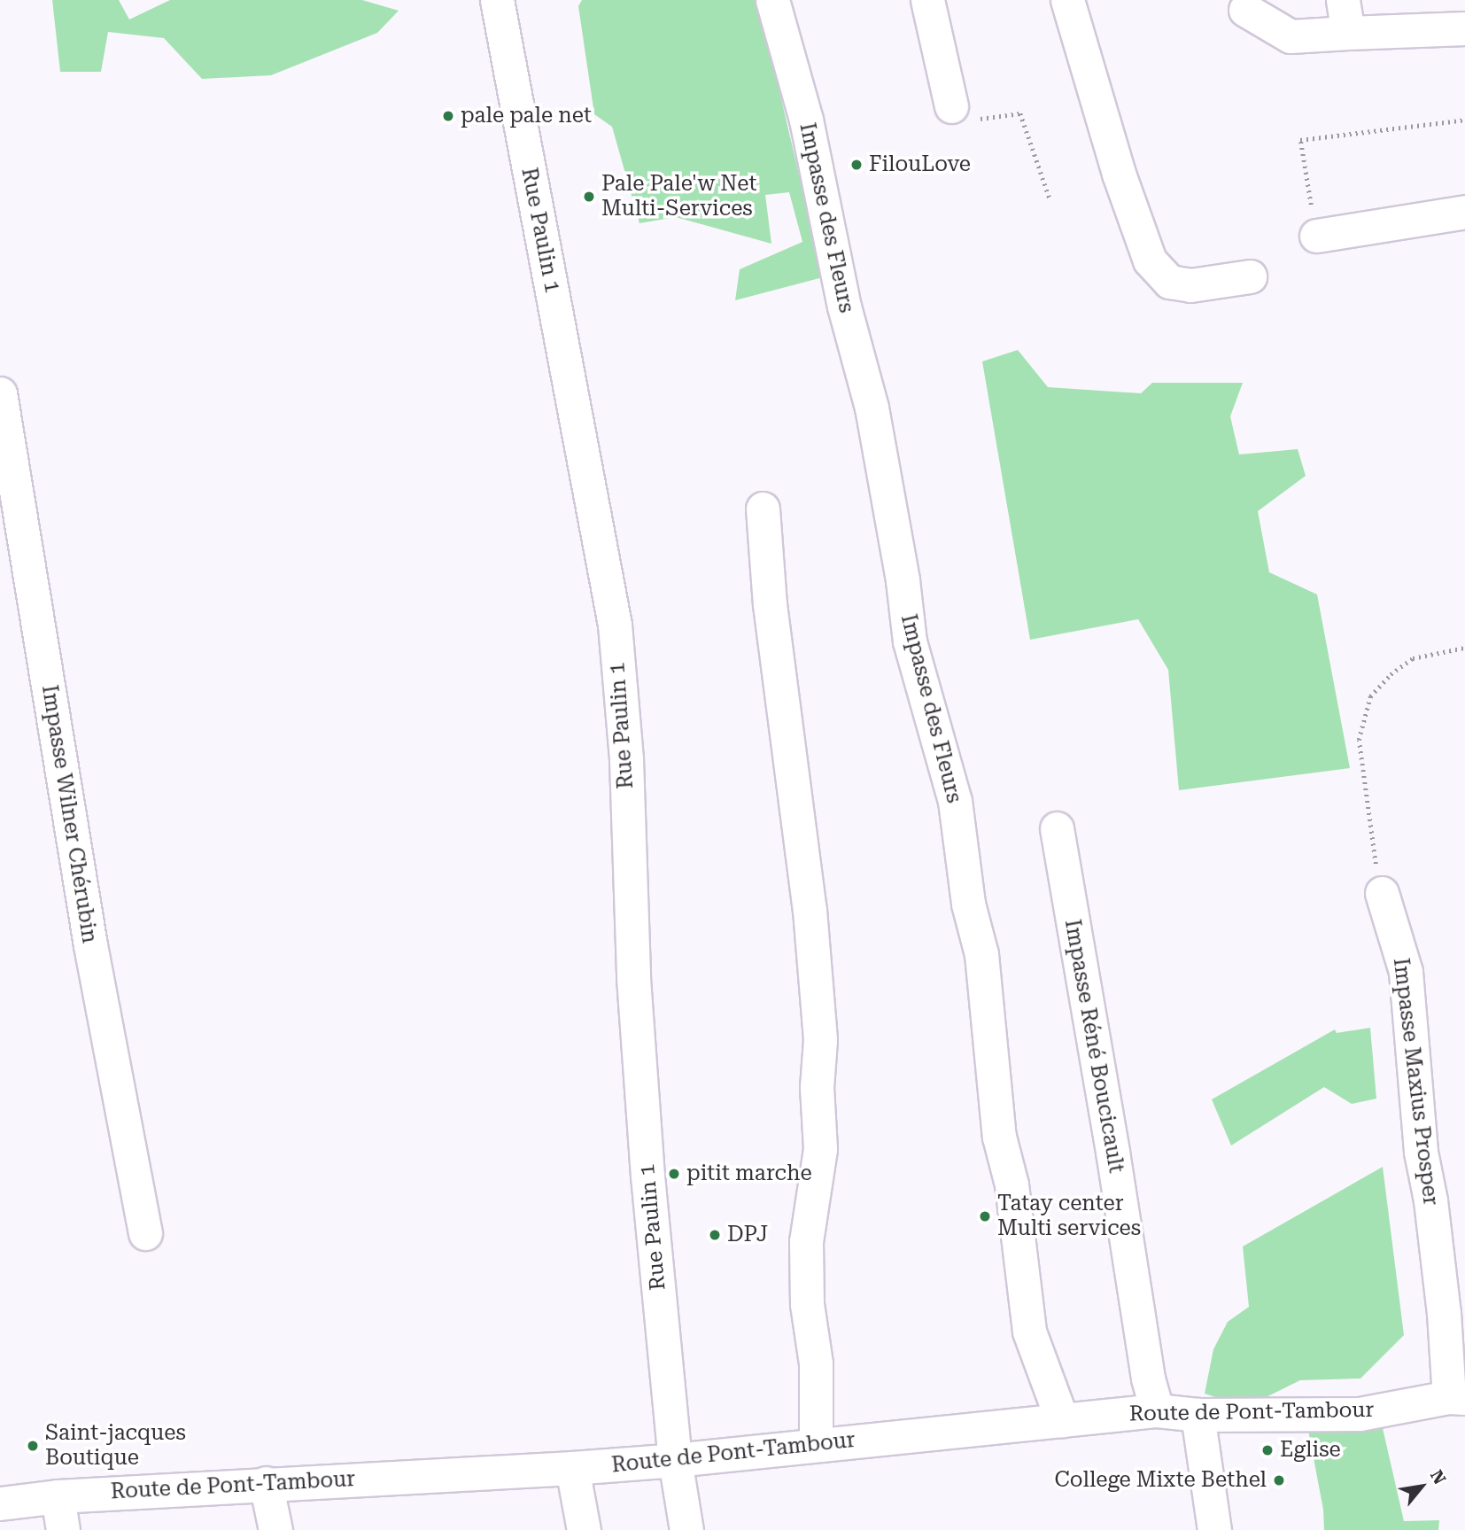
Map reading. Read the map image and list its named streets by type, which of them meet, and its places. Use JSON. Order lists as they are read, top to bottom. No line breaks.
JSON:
{"streets":{"street":["Impasse des Fleurs","Rue Paulin 1","Impasse Wilner Chérubin","Impasse Réné Boucicault","Impasse Maxius Prosper","Route de Pont-Tambour"]},"crossings":[["Impasse des Fleurs","Route de Pont-Tambour"],["Rue Paulin 1","Route de Pont-Tambour"],["Impasse Réné Boucicault","Route de Pont-Tambour"],["Impasse Maxius Prosper","Route de Pont-Tambour"]],"places":["pale pale net","FilouLove","Pale Pale'w Net Multi-Services","pitit marche","Tatay center Multi services","DPJ","Saint-jacques Boutique","Eglise","College Mixte Bethel"],"north":"top right"}
